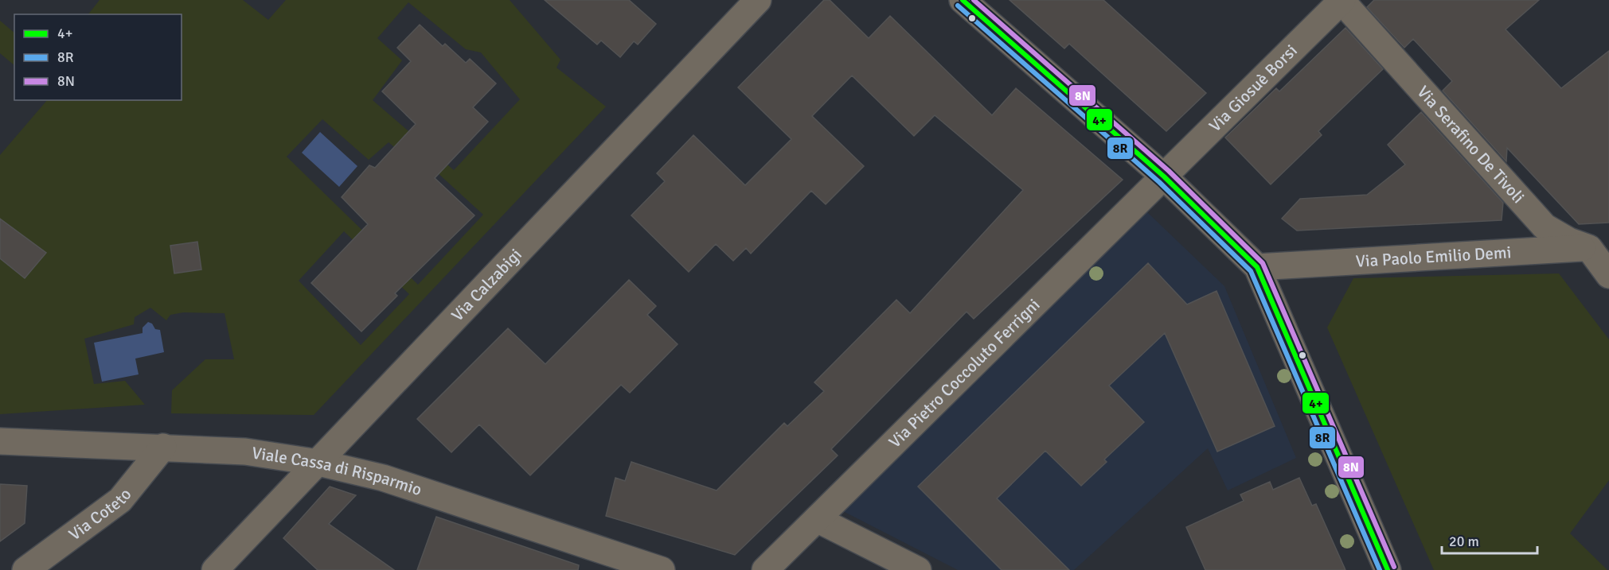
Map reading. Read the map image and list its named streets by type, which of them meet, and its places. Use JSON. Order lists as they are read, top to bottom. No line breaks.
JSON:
{"streets":{"street":["Via Giosuè Borsi","Via Serafino De Tivoli","Via Paolo Emilio Demi","Via Calzabigi","Via Pietro Coccoluto Ferrigni","Viale Cassa di Risparmio","Via Coteto"]},"crossings":[["Via Giosuè Borsi","Via Serafino De Tivoli"],["Via Giosuè Borsi","Via Pietro Coccoluto Ferrigni"],["Via Serafino De Tivoli","Via Paolo Emilio Demi"],["Via Calzabigi","Viale Cassa di Risparmio"],["Viale Cassa di Risparmio","Via Coteto"]],"lines":["transit line 4+","transit line 8N","transit line 8R"],"legend":["4+","8R","8N"],"scale_bar":"20 m"}
